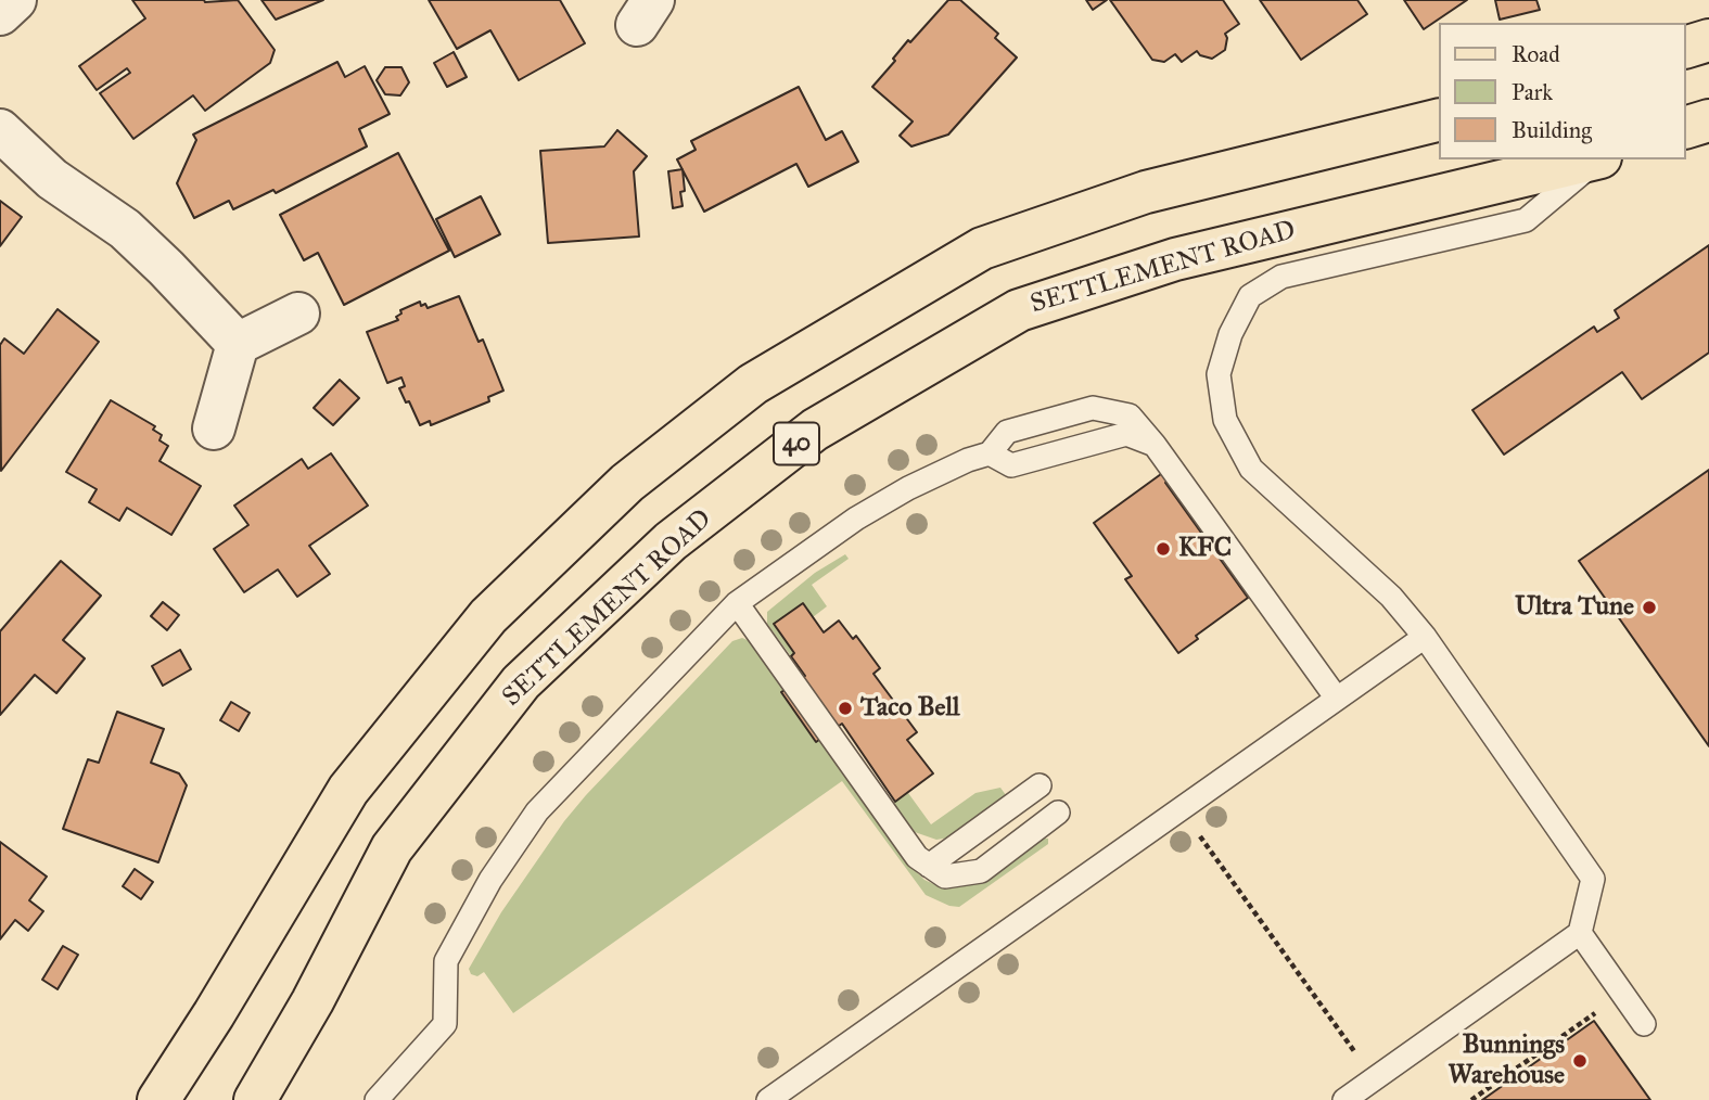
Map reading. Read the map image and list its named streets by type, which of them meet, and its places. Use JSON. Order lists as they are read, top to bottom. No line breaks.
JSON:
{"streets":{"main road":["SETTLEMENT ROAD","40"]},"places":["KFC","Ultra Tune","Taco Bell","Bunnings Warehouse"],"legend":["Road","Park","Building"]}
